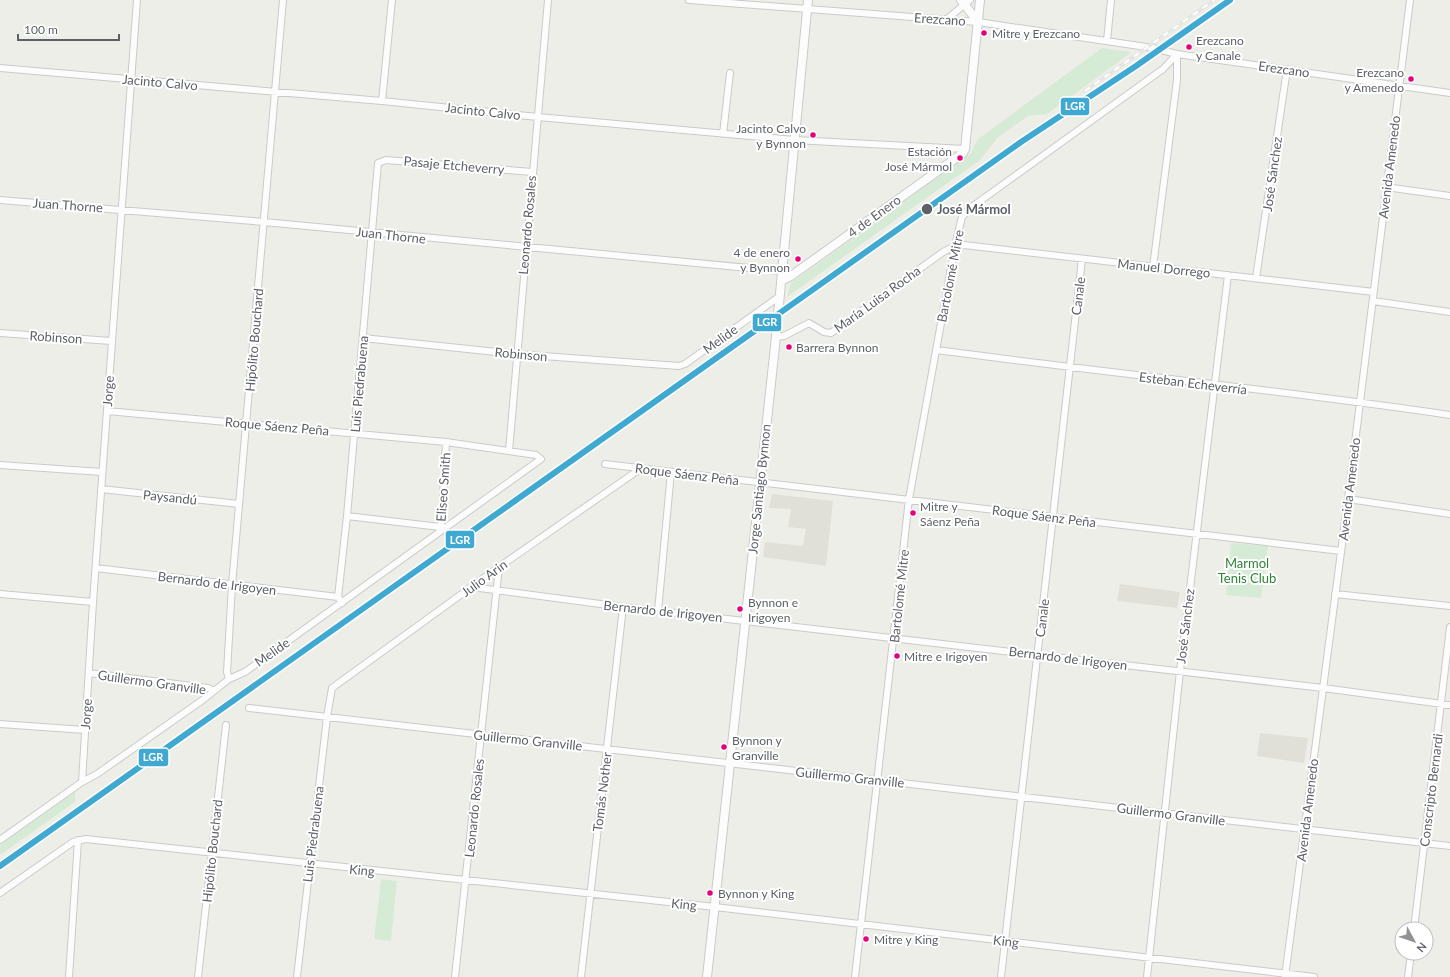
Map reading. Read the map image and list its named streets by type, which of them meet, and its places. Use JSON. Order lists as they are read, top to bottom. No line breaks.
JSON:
{"streets":{"street":["Erezcano","Jacinto Calvo","Pasaje Etcheverry","Avenida Amenedo","José Sánchez","Juan Thorne","4 de Enero","Leonardo Rosales","Manuel Dorrego","Bartolomé Mitre","Canale","María Luisa Rocha","Robinson","Melide","Hipólito Bouchard","Esteban Echeverría","Luis Piedrabuena","Jorge","Roque Sáenz Peña","Eliseo Smith","Jorge Santiago Bynnon","Paysandú","Julio Arin","Bernardo de Irigoyen","Guillermo Granville","Conscripto Bernardi","Tomás Nother","King"]},"crossings":[["Erezcano","Avenida Amenedo"],["Erezcano","José Sánchez"],["Erezcano","Bartolomé Mitre"],["Erezcano","Jorge Santiago Bynnon"],["Jacinto Calvo","4 de Enero"],["Jacinto Calvo","Leonardo Rosales"],["Jacinto Calvo","Hipólito Bouchard"],["Jacinto Calvo","Jorge"],["Jacinto Calvo","Jorge Santiago Bynnon"],["Pasaje Etcheverry","Leonardo Rosales"],["Pasaje Etcheverry","Luis Piedrabuena"],["Avenida Amenedo","Manuel Dorrego"],["Avenida Amenedo","Esteban Echeverría"],["Avenida Amenedo","Roque Sáenz Peña"],["Avenida Amenedo","Bernardo de Irigoyen"],["Avenida Amenedo","Guillermo Granville"],["Avenida Amenedo","King"],["José Sánchez","Manuel Dorrego"],["José Sánchez","Esteban Echeverría"],["José Sánchez","Roque Sáenz Peña"],["José Sánchez","Bernardo de Irigoyen"],["José Sánchez","Guillermo Granville"],["José Sánchez","King"],["Juan Thorne","Leonardo Rosales"],["Juan Thorne","Hipólito Bouchard"],["Juan Thorne","Luis Piedrabuena"],["Juan Thorne","Jorge"],["Juan Thorne","Jorge Santiago Bynnon"],["4 de Enero","Jorge Santiago Bynnon"],["Leonardo Rosales","Robinson"],["Leonardo Rosales","Roque Sáenz Peña"],["Leonardo Rosales","Julio Arin"],["Leonardo Rosales","Bernardo de Irigoyen"],["Leonardo Rosales","Guillermo Granville"],["Leonardo Rosales","King"],["Manuel Dorrego","Bartolomé Mitre"],["Manuel Dorrego","Canale"],["Manuel Dorrego","María Luisa Rocha"],["Bartolomé Mitre","María Luisa Rocha"],["Bartolomé Mitre","Esteban Echeverría"],["Bartolomé Mitre","Roque Sáenz Peña"],["Bartolomé Mitre","Bernardo de Irigoyen"],["Bartolomé Mitre","Guillermo Granville"],["Bartolomé Mitre","King"],["Canale","Esteban Echeverría"],["Canale","Roque Sáenz Peña"],["Canale","Bernardo de Irigoyen"],["Canale","Guillermo Granville"],["Canale","King"],["María Luisa Rocha","Jorge Santiago Bynnon"],["Robinson","Melide"],["Robinson","Luis Piedrabuena"],["Robinson","Jorge"],["Melide","Hipólito Bouchard"],["Melide","Jorge"],["Melide","Roque Sáenz Peña"],["Melide","Eliseo Smith"],["Melide","Jorge Santiago Bynnon"],["Melide","Guillermo Granville"],["Hipólito Bouchard","Roque Sáenz Peña"],["Hipólito Bouchard","Paysandú"],["Hipólito Bouchard","Bernardo de Irigoyen"],["Hipólito Bouchard","King"],["Luis Piedrabuena","Roque Sáenz Peña"],["Luis Piedrabuena","Julio Arin"],["Luis Piedrabuena","Bernardo de Irigoyen"],["Luis Piedrabuena","Guillermo Granville"],["Luis Piedrabuena","King"],["Jorge","Roque Sáenz Peña"],["Jorge","Paysandú"],["Jorge","Bernardo de Irigoyen"],["Jorge","Guillermo Granville"],["Roque Sáenz Peña","Eliseo Smith"],["Roque Sáenz Peña","Jorge Santiago Bynnon"],["Roque Sáenz Peña","Julio Arin"],["Jorge Santiago Bynnon","Bernardo de Irigoyen"],["Jorge Santiago Bynnon","Guillermo Granville"],["Jorge Santiago Bynnon","King"],["Julio Arin","Bernardo de Irigoyen"],["Bernardo de Irigoyen","Conscripto Bernardi"],["Bernardo de Irigoyen","Tomás Nother"],["Guillermo Granville","Conscripto Bernardi"],["Guillermo Granville","Tomás Nother"],["Tomás Nother","King"]],"parks":["Marmol Tenis Club"],"places":["Mitre y Erezcano","Erezcano y Canale","Erezcano y Amenedo","Jacinto Calvo y Bynnon","Estación José Mármol","José Mármol","4 de enero y Bynnon","Barrera Bynnon","Mitre y Sáenz Peña","Bynnon e Irigoyen","Mitre e Irigoyen","Bynnon y Granville","Bynnon y King","Mitre y King"],"lines":["transit line LGR"],"scale_bar":"100 m","north":"bottom right"}
